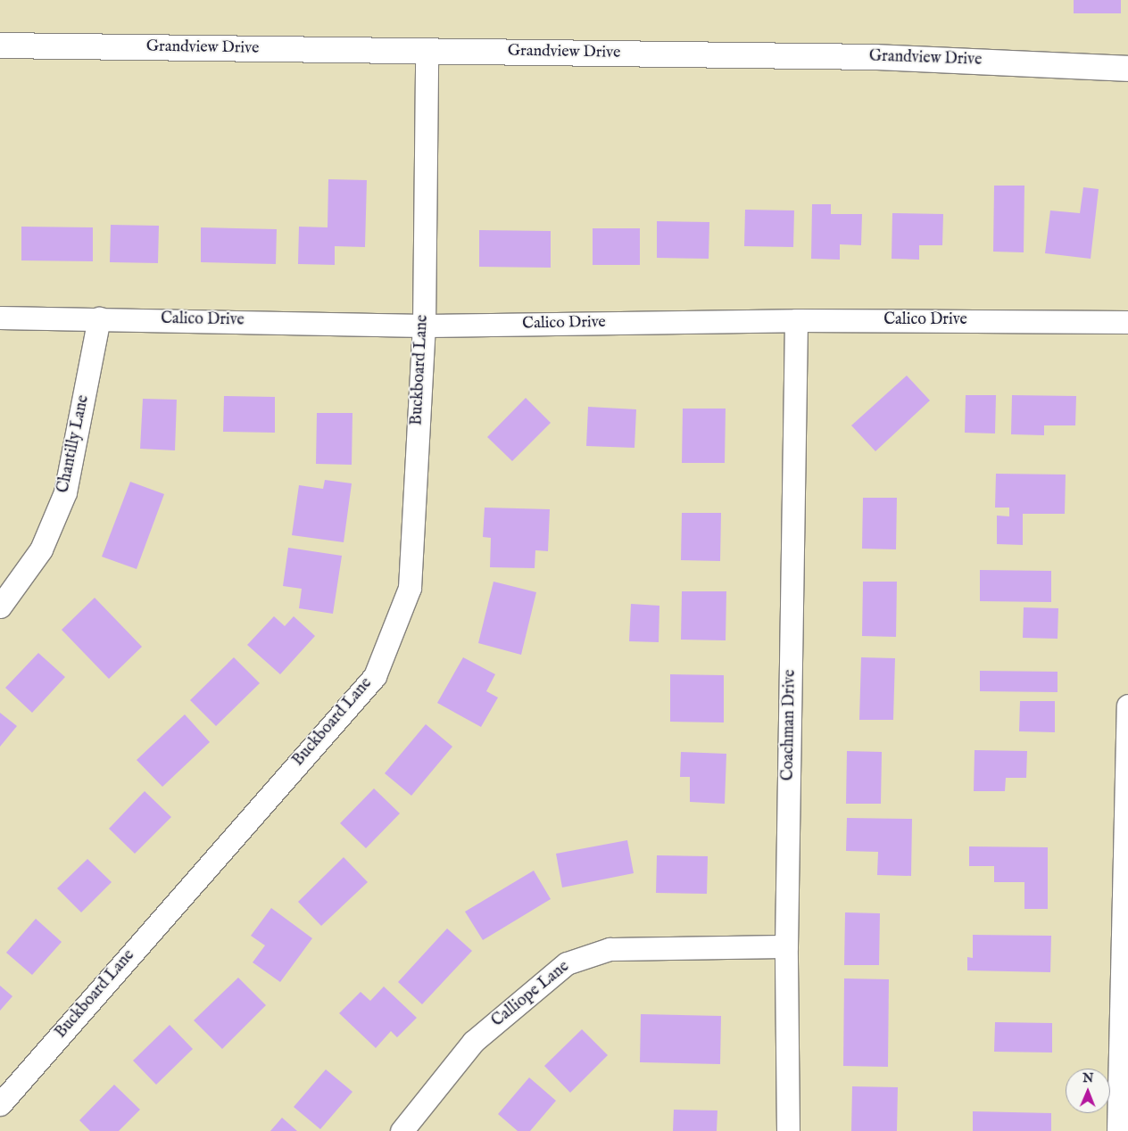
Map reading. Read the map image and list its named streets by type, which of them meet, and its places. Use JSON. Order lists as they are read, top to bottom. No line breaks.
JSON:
{"streets":{"street":["Grandview Drive","Calico Drive","Buckboard Lane","Chantilly Lane","Coachman Drive","Calliope Lane"]},"crossings":[["Grandview Drive","Buckboard Lane"],["Calico Drive","Buckboard Lane"],["Calico Drive","Chantilly Lane"],["Calico Drive","Coachman Drive"],["Coachman Drive","Calliope Lane"]],"north":"top"}
